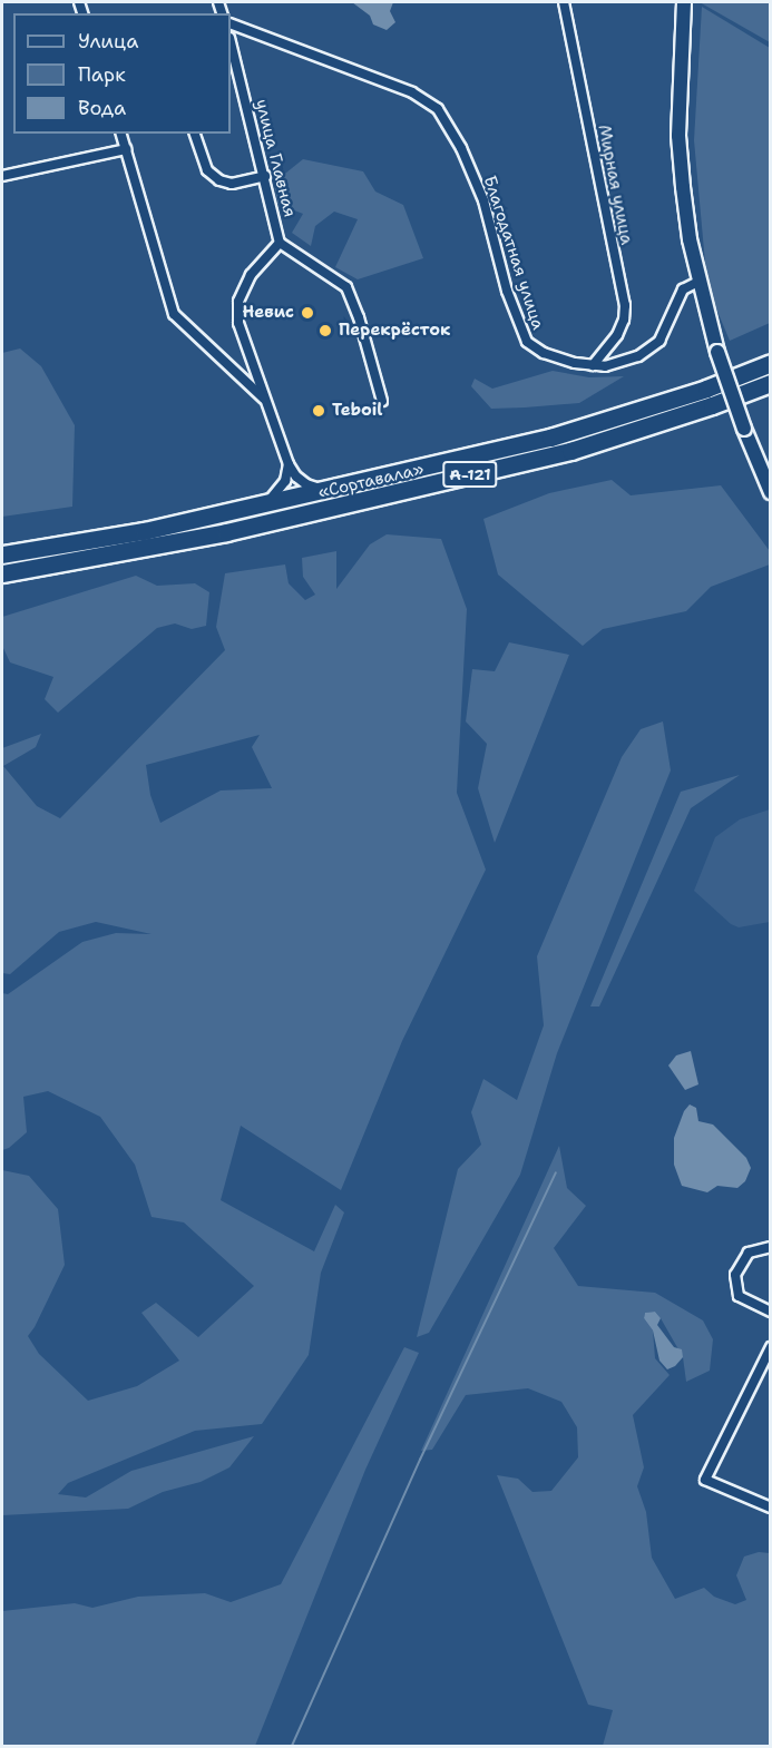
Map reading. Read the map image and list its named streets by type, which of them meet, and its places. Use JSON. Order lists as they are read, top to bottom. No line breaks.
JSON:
{"streets":{"highway":["А-121","«Сортавала»"],"street":["улица Главная","Мирная улица","Благодатная улица"]},"crossings":[["Мирная улица","Благодатная улица"]],"places":["Невис","Перекрёсток","Teboil"],"legend":["Улица","Парк","Вода"]}
